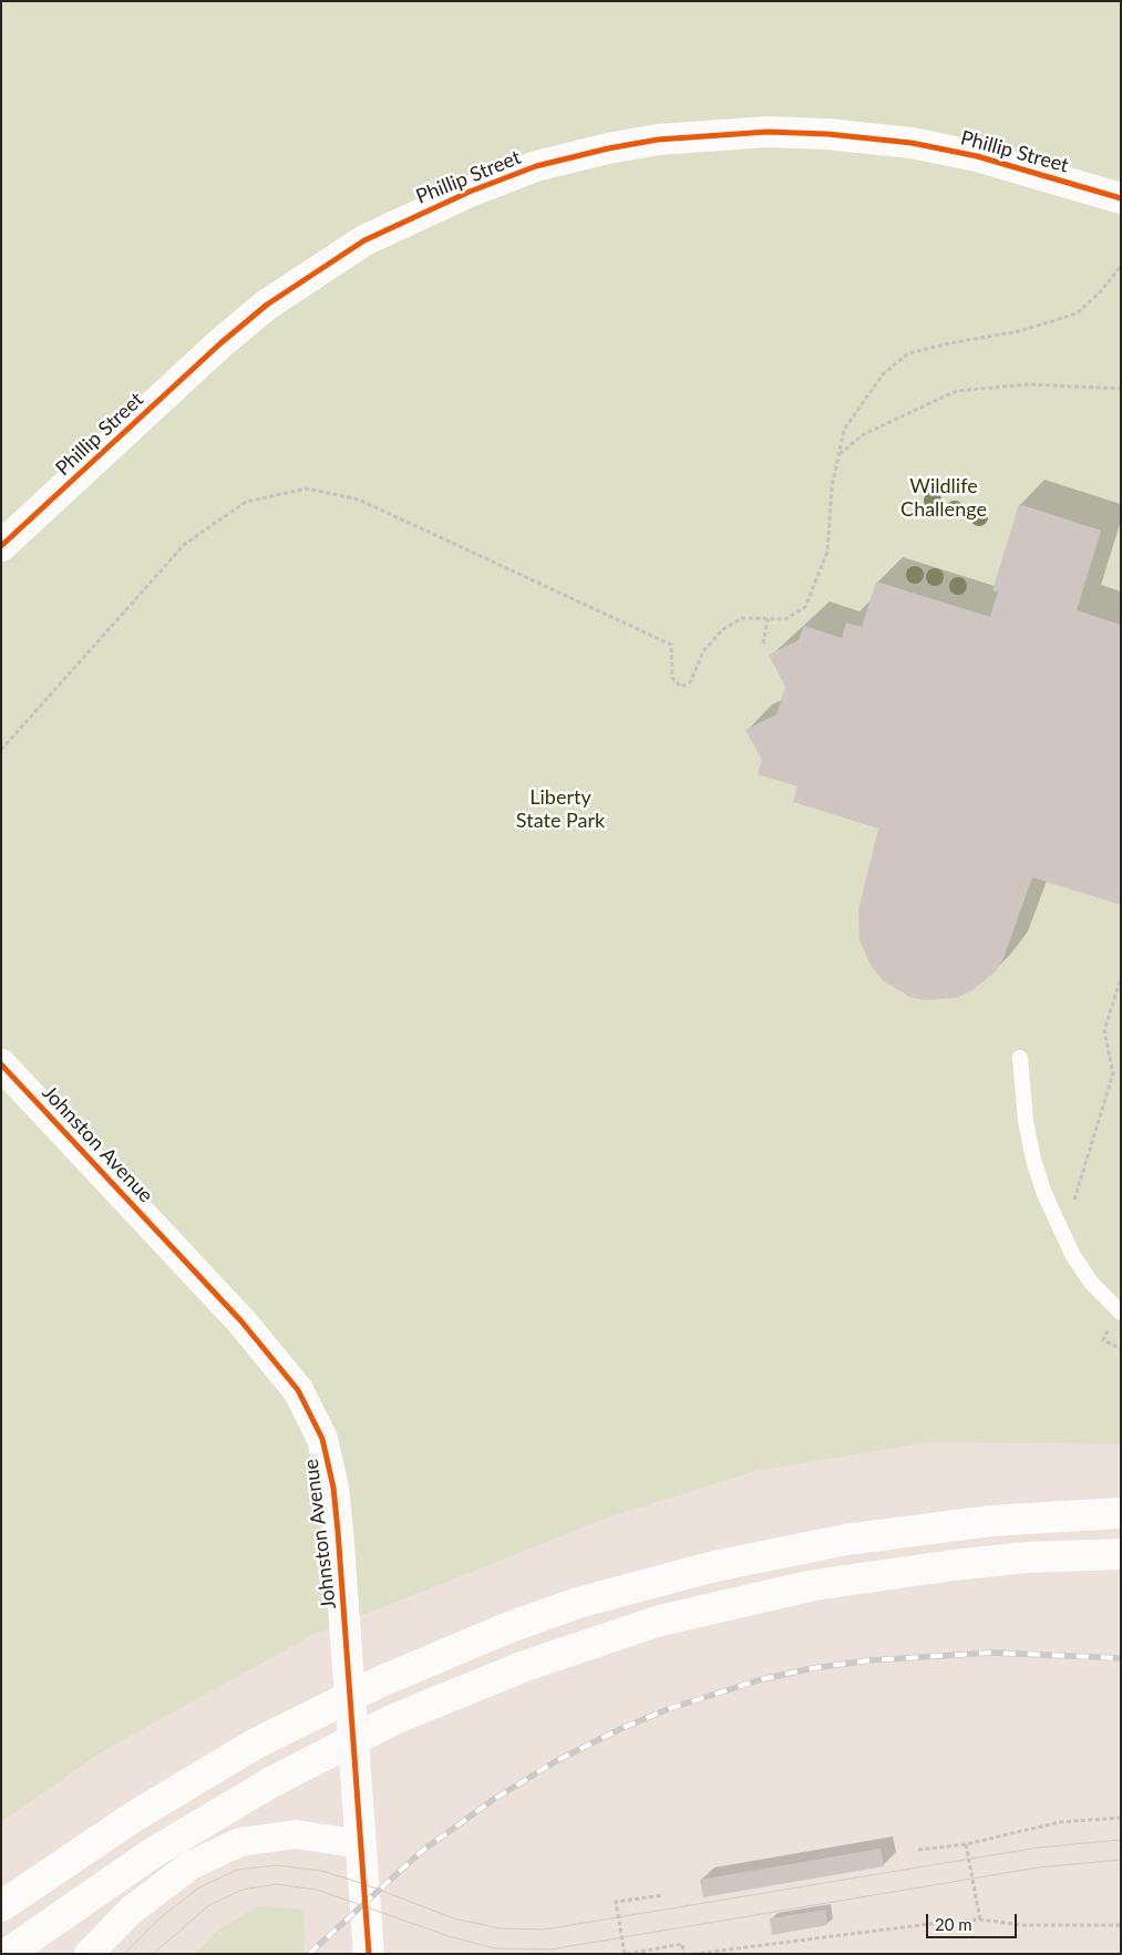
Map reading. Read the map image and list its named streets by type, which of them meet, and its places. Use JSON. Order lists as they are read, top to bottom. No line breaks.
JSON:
{"streets":{"main road":["Phillip Street","Johnston Avenue"]},"parks":["Wildlife Challenge","Liberty State Park"],"scale_bar":"20 m"}
